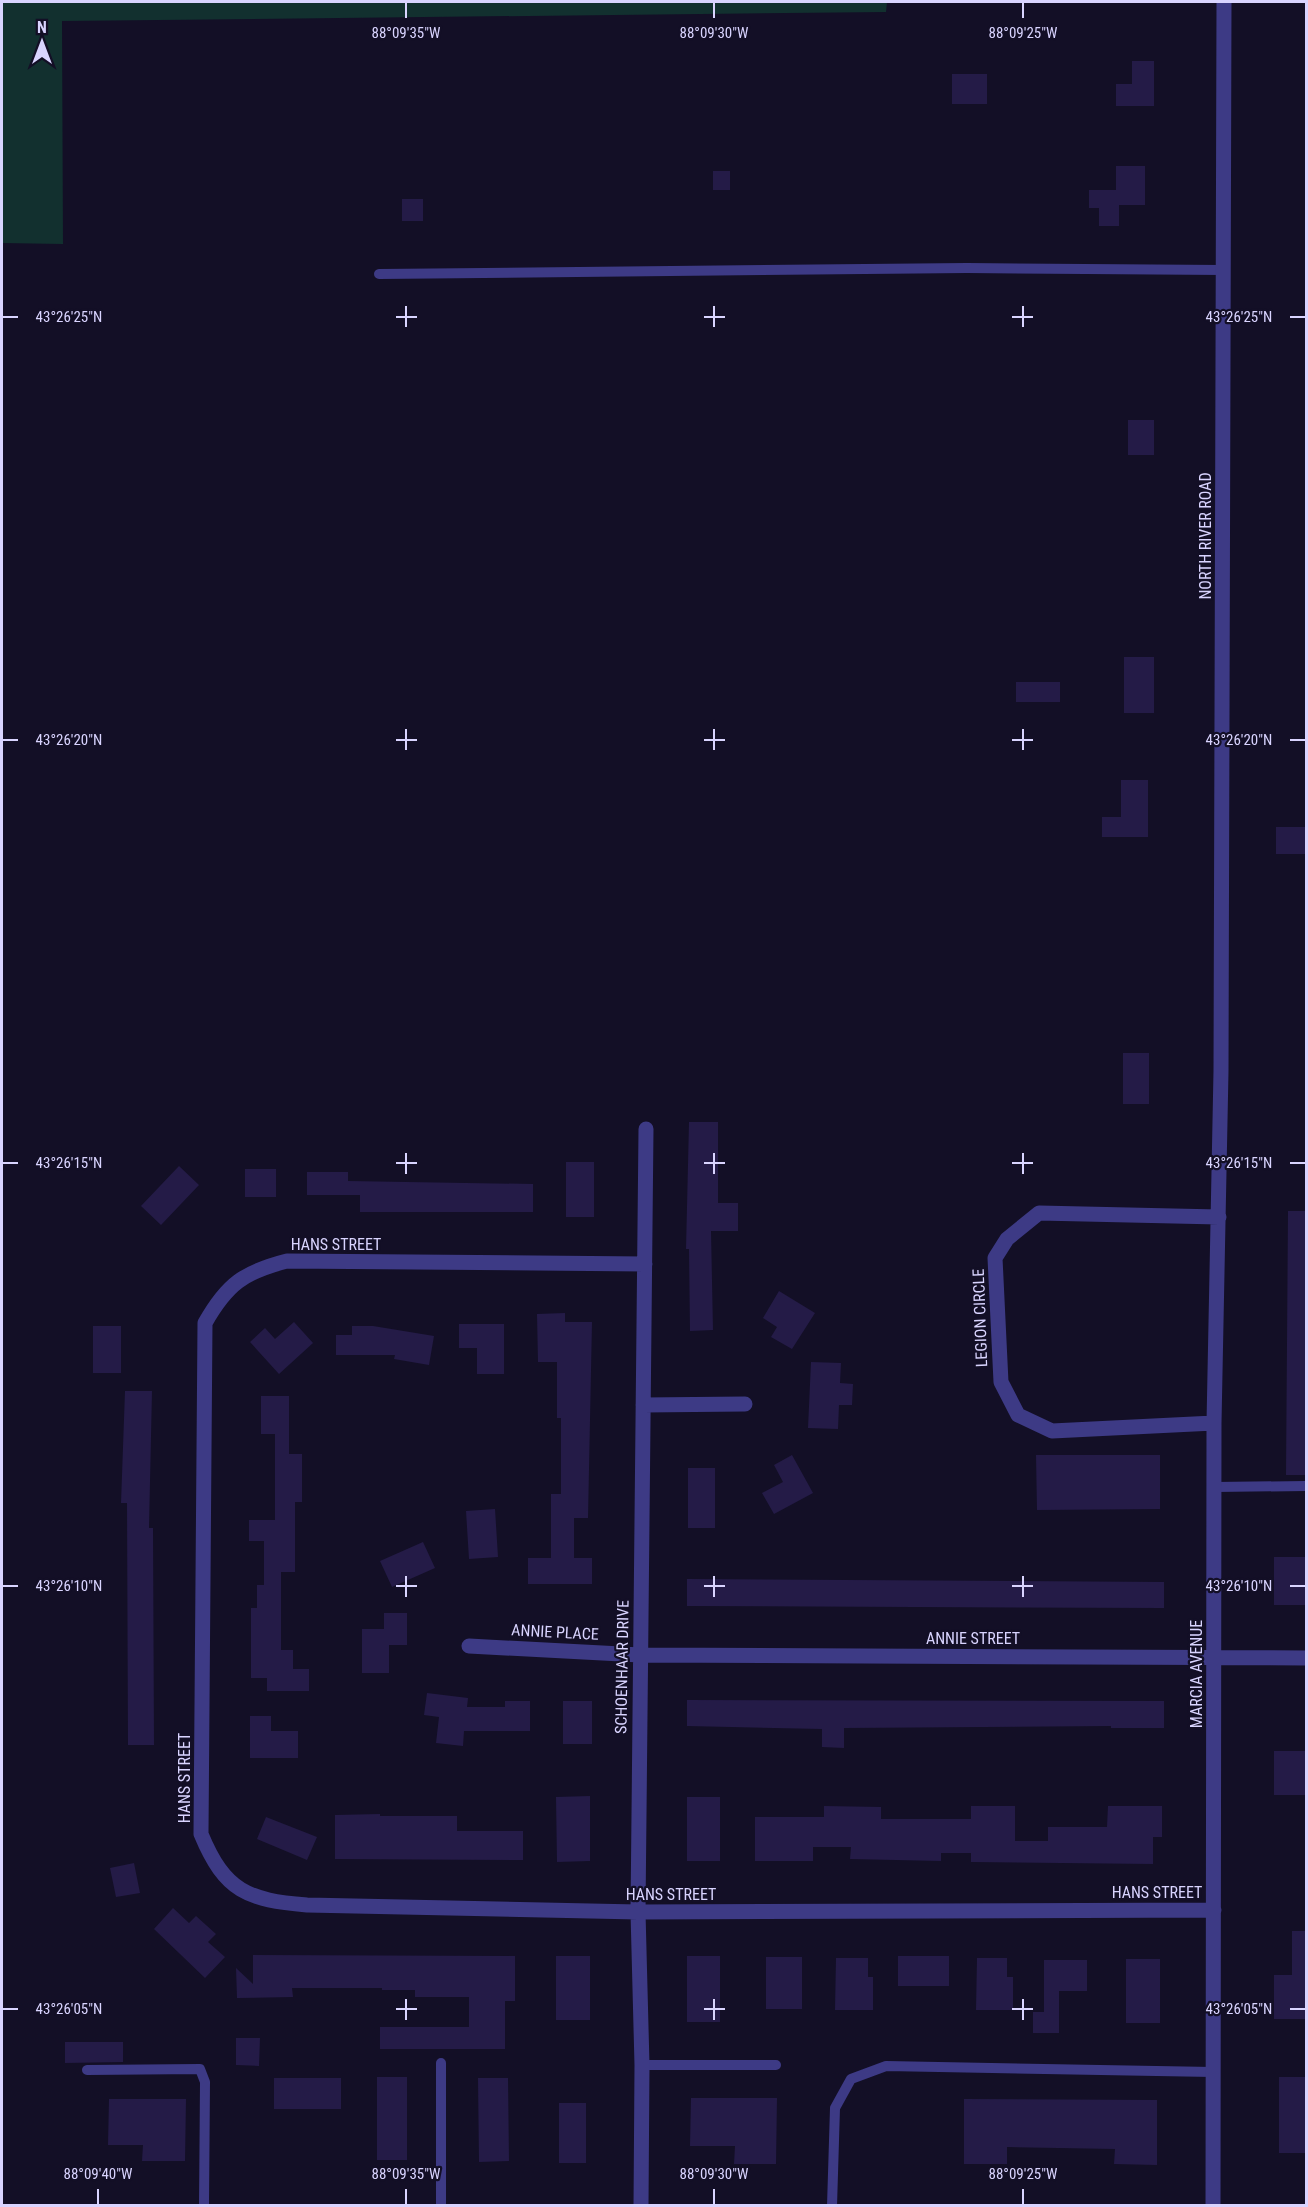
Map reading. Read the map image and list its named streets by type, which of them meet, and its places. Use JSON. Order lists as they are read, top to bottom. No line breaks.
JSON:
{"streets":{"street":["NORTH RIVER ROAD","HANS STREET","LEGION CIRCLE","ANNIE PLACE","ANNIE STREET","SCHOENHAAR DRIVE","MARCIA AVENUE"]},"crossings":[["NORTH RIVER ROAD","MARCIA AVENUE"],["HANS STREET","SCHOENHAAR DRIVE"],["HANS STREET","MARCIA AVENUE"],["LEGION CIRCLE","MARCIA AVENUE"],["ANNIE PLACE","ANNIE STREET"],["ANNIE PLACE","SCHOENHAAR DRIVE"],["ANNIE STREET","SCHOENHAAR DRIVE"],["ANNIE STREET","MARCIA AVENUE"]],"north":"top","coordinates":["88°09'35\"W","88°09'30\"W","88°09'25\"W","43°26'25\"N","43°26'20\"N","43°26'15\"N","43°26'10\"N","43°26'05\"N","88°09'40\"W"]}
